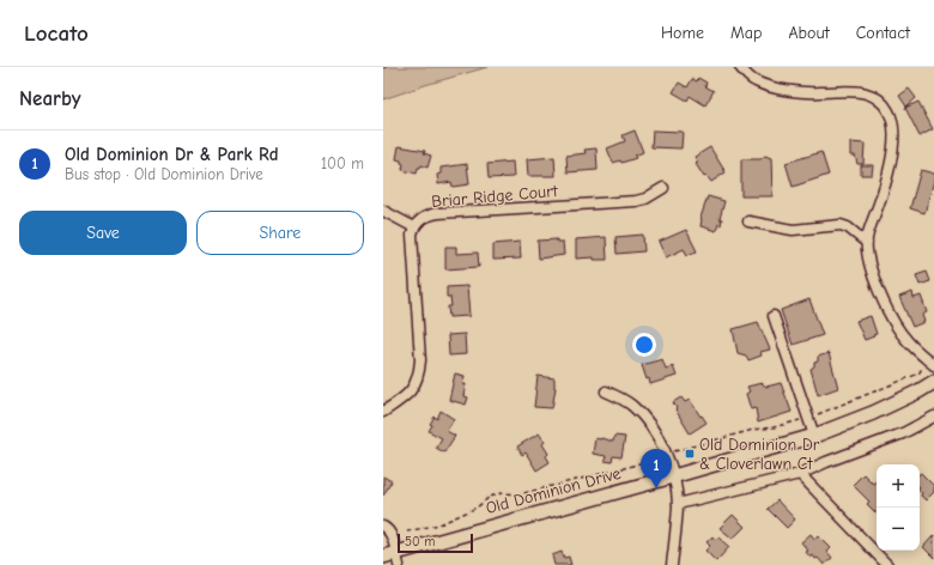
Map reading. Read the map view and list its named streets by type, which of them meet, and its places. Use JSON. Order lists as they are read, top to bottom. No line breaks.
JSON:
{"streets":{"main road":["Old Dominion Drive"],"street":["Briar Ridge Court"]},"places":{"transit":["Old Dominion Dr & Cloverlawn Ct"]},"scale_bar":"50 m","page":{"header":"Locato","nav":["Home","Map","About","Contact"],"heading":"Nearby","list":[{"mark":"1","name":"Old Dominion Dr & Park Rd","note":"Bus stop · Old Dominion Drive","value":"100 m"}],"buttons":["Save","Share"],"pins":"1","map_buttons":["+","−"],"scale":"50 m"}}
